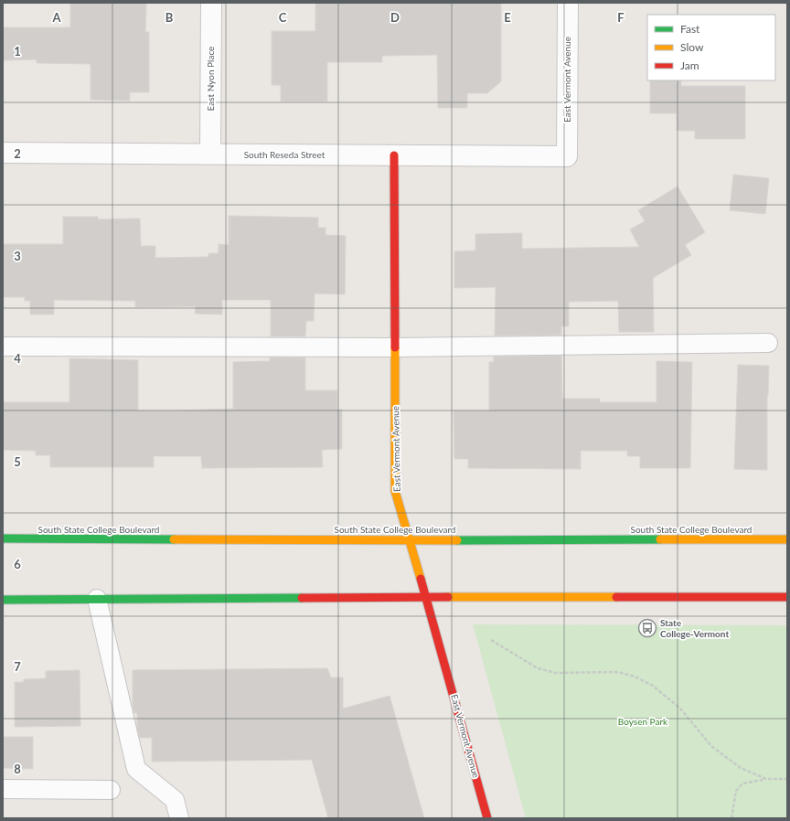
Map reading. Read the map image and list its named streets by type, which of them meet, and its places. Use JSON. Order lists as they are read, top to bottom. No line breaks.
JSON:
{"streets":{"main road":["East Vermont Avenue","South State College Boulevard"],"street":["East Nyon Place","South Reseda Street"]},"crossings":[["East Nyon Place","South Reseda Street"],["East Vermont Avenue","South Reseda Street"],["East Vermont Avenue","South State College Boulevard"]],"parks":["Boysen Park"],"places":{"bus stop":["State College-Vermont"]},"legend":["Fast","Slow","Jam"],"grid":{"columns":["A","B","C","D","E","F"],"rows":["1","2","3","4","5","6","7","8"]}}
